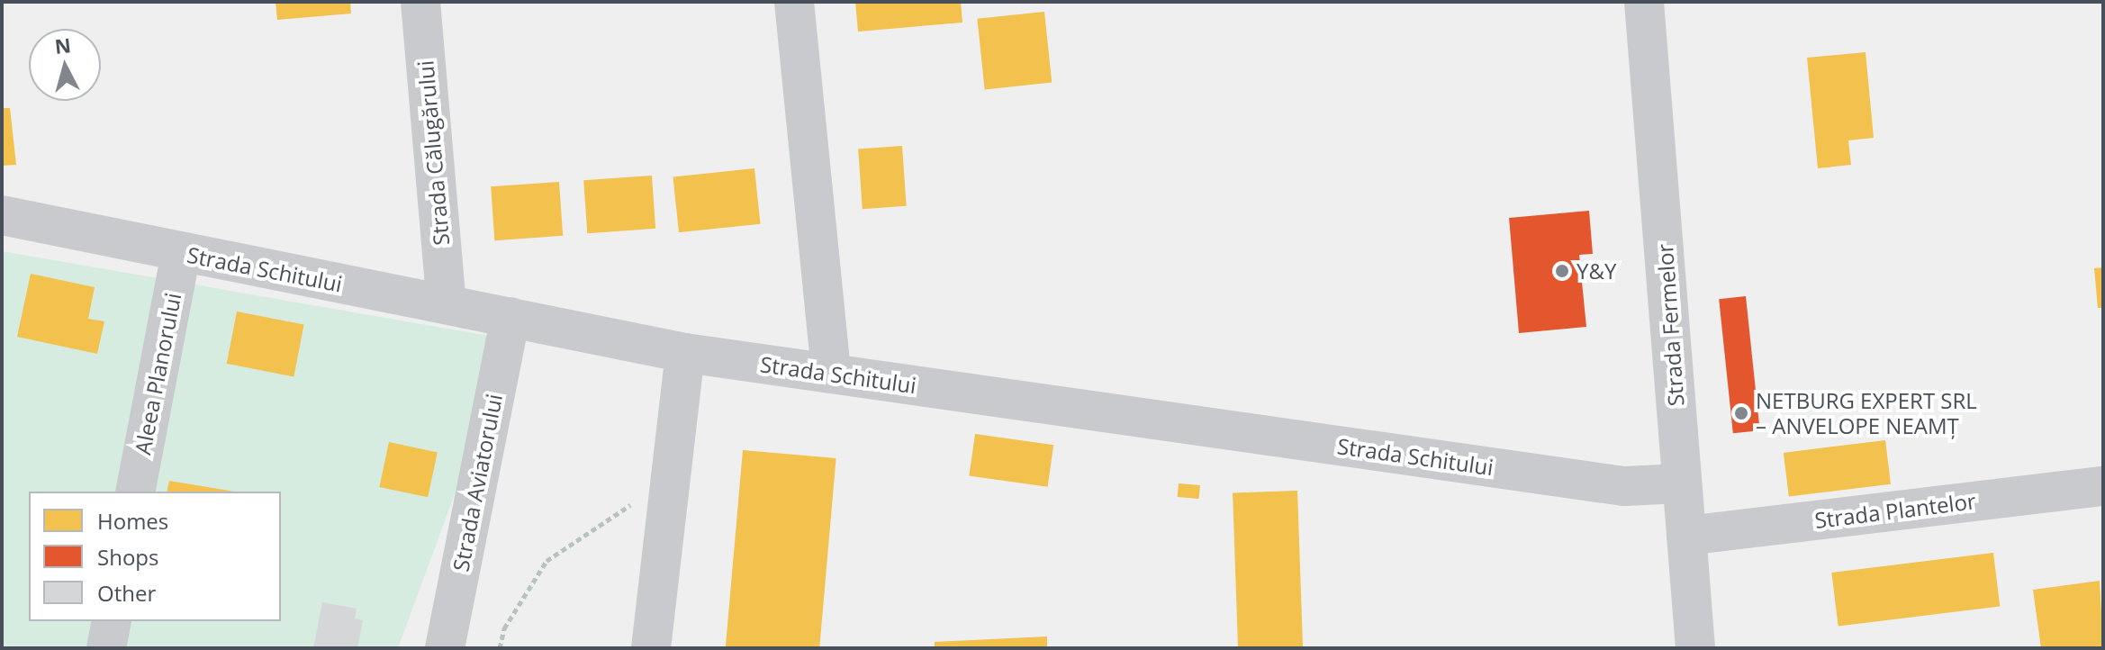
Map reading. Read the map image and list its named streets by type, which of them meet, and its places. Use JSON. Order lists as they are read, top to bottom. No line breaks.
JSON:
{"streets":{"street":["Strada Călugărului","Strada Schitului","Strada Fermelor","Aleea Planorului","Strada Aviatorului","Strada Plantelor"]},"crossings":[["Strada Călugărului","Strada Schitului"],["Strada Schitului","Strada Fermelor"],["Strada Schitului","Aleea Planorului"],["Strada Schitului","Strada Aviatorului"],["Strada Fermelor","Strada Plantelor"]],"places":["Y&Y","NETBURG EXPERT SRL – ANVELOPE NEAMȚ"],"legend":["Homes","Shops","Other"],"north":"top"}
